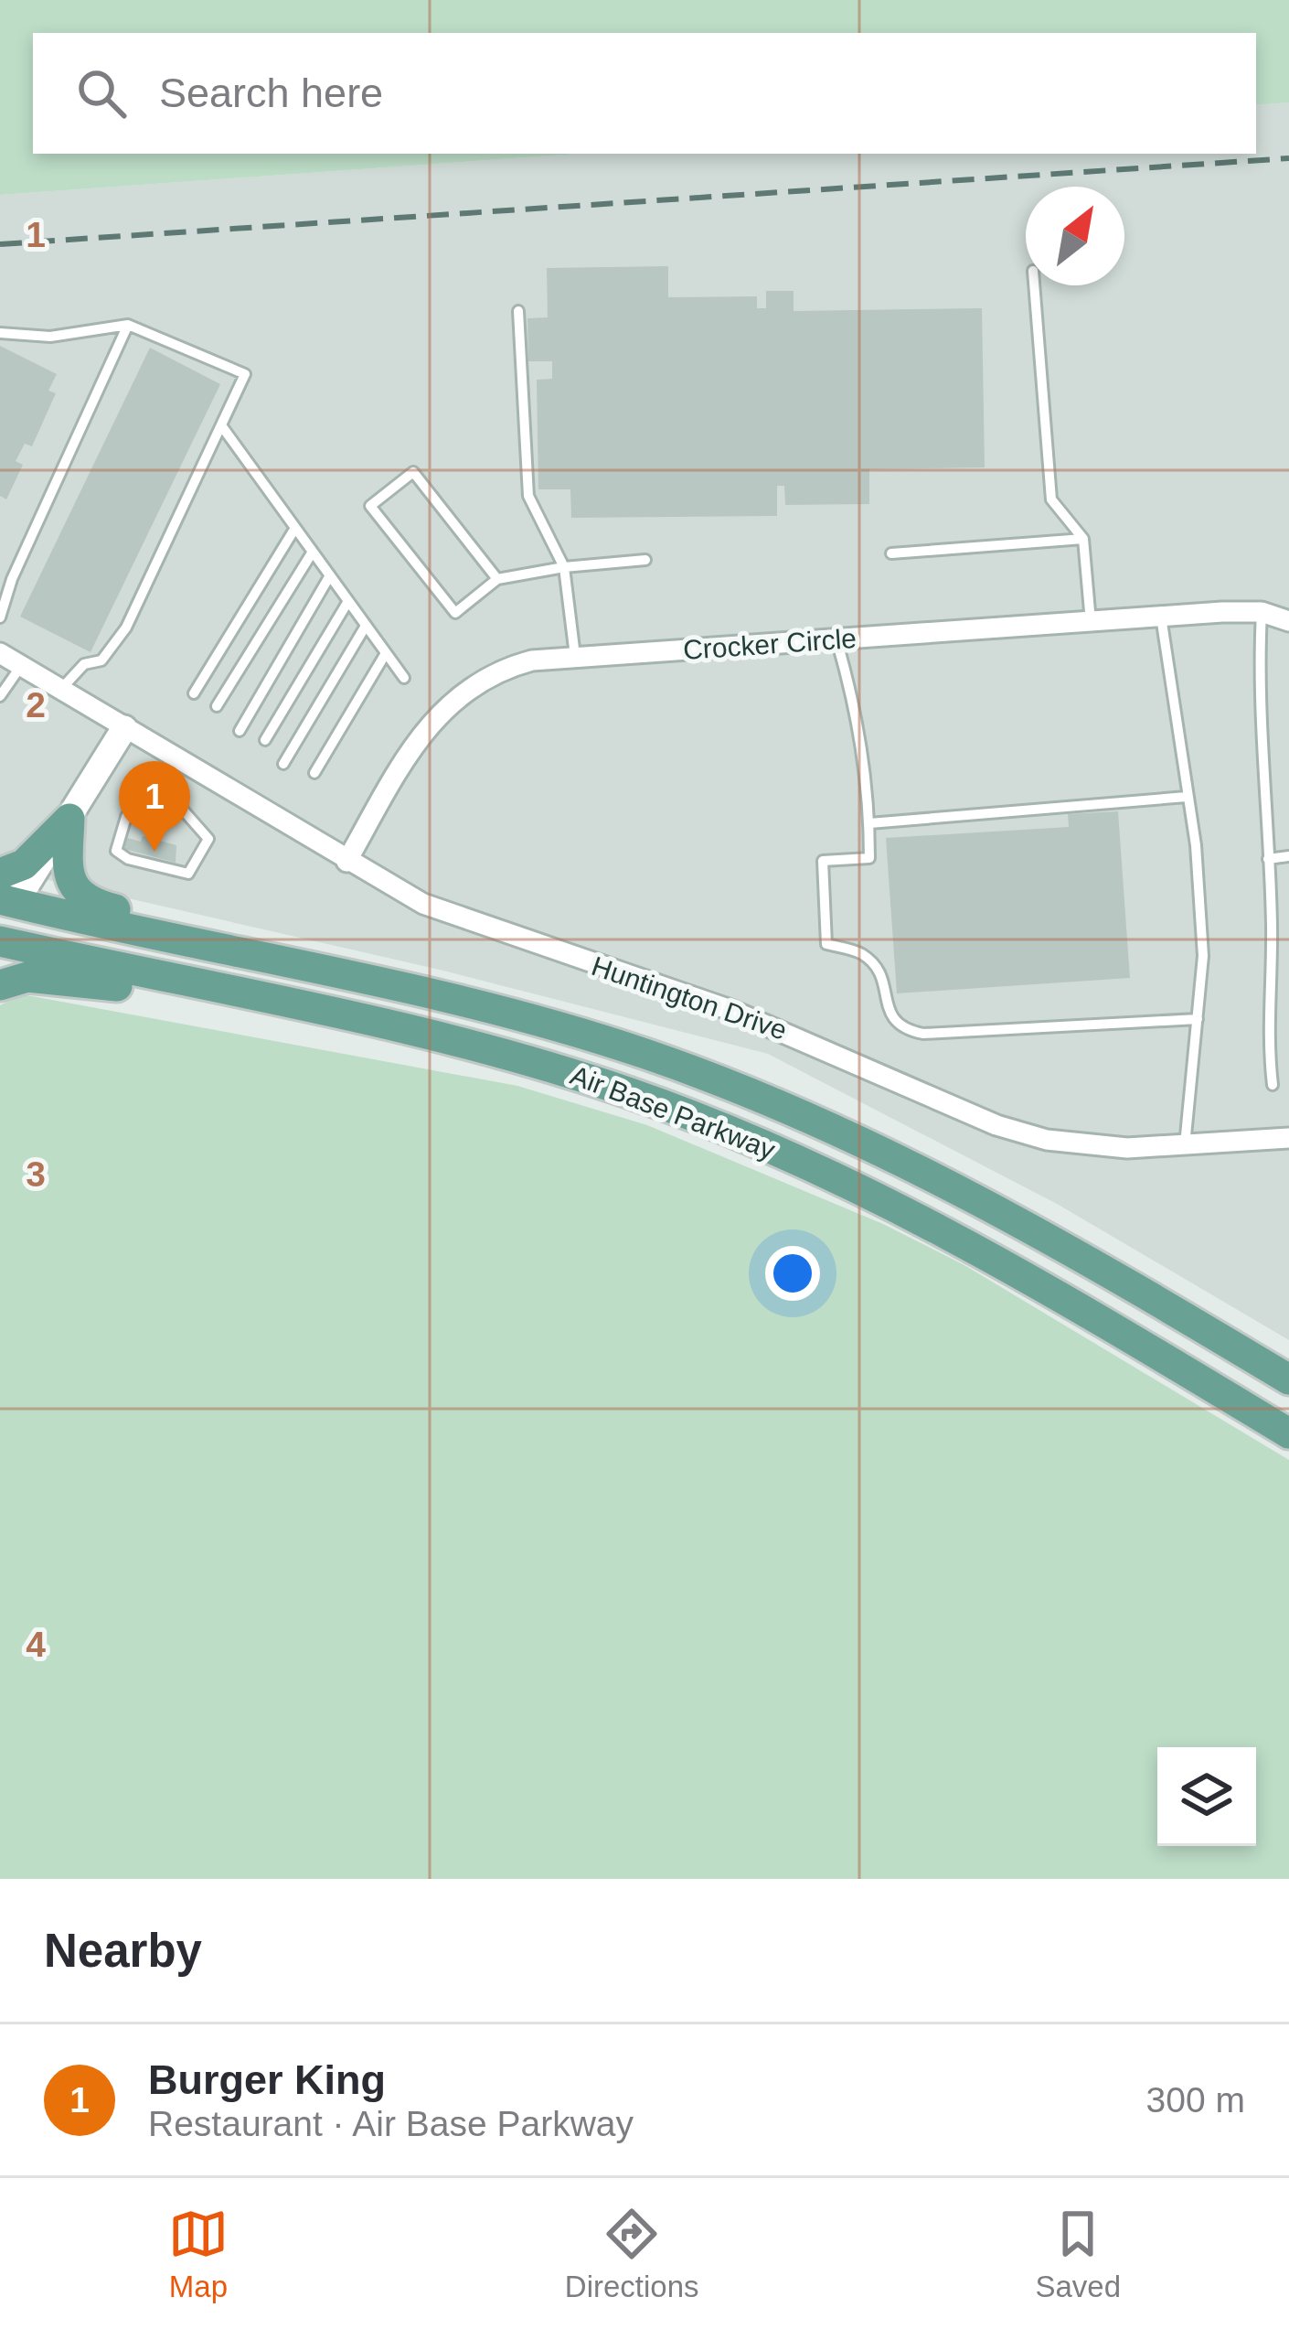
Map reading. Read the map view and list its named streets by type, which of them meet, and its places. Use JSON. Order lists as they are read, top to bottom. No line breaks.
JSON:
{"streets":{"main road":["Air Base Parkway"],"street":["Crocker Circle","Huntington Drive"]},"crossings":[["Crocker Circle","Huntington Drive"]],"north":"top right","page":{"search":"Search here","pins":"1","heading":"Nearby","list":[{"mark":"1","name":"Burger King","note":"Restaurant · Air Base Parkway","value":"300 m"}],"nav":["Map","Directions","Saved"]},"grid":{"rows":["1","2","3","4"]}}
